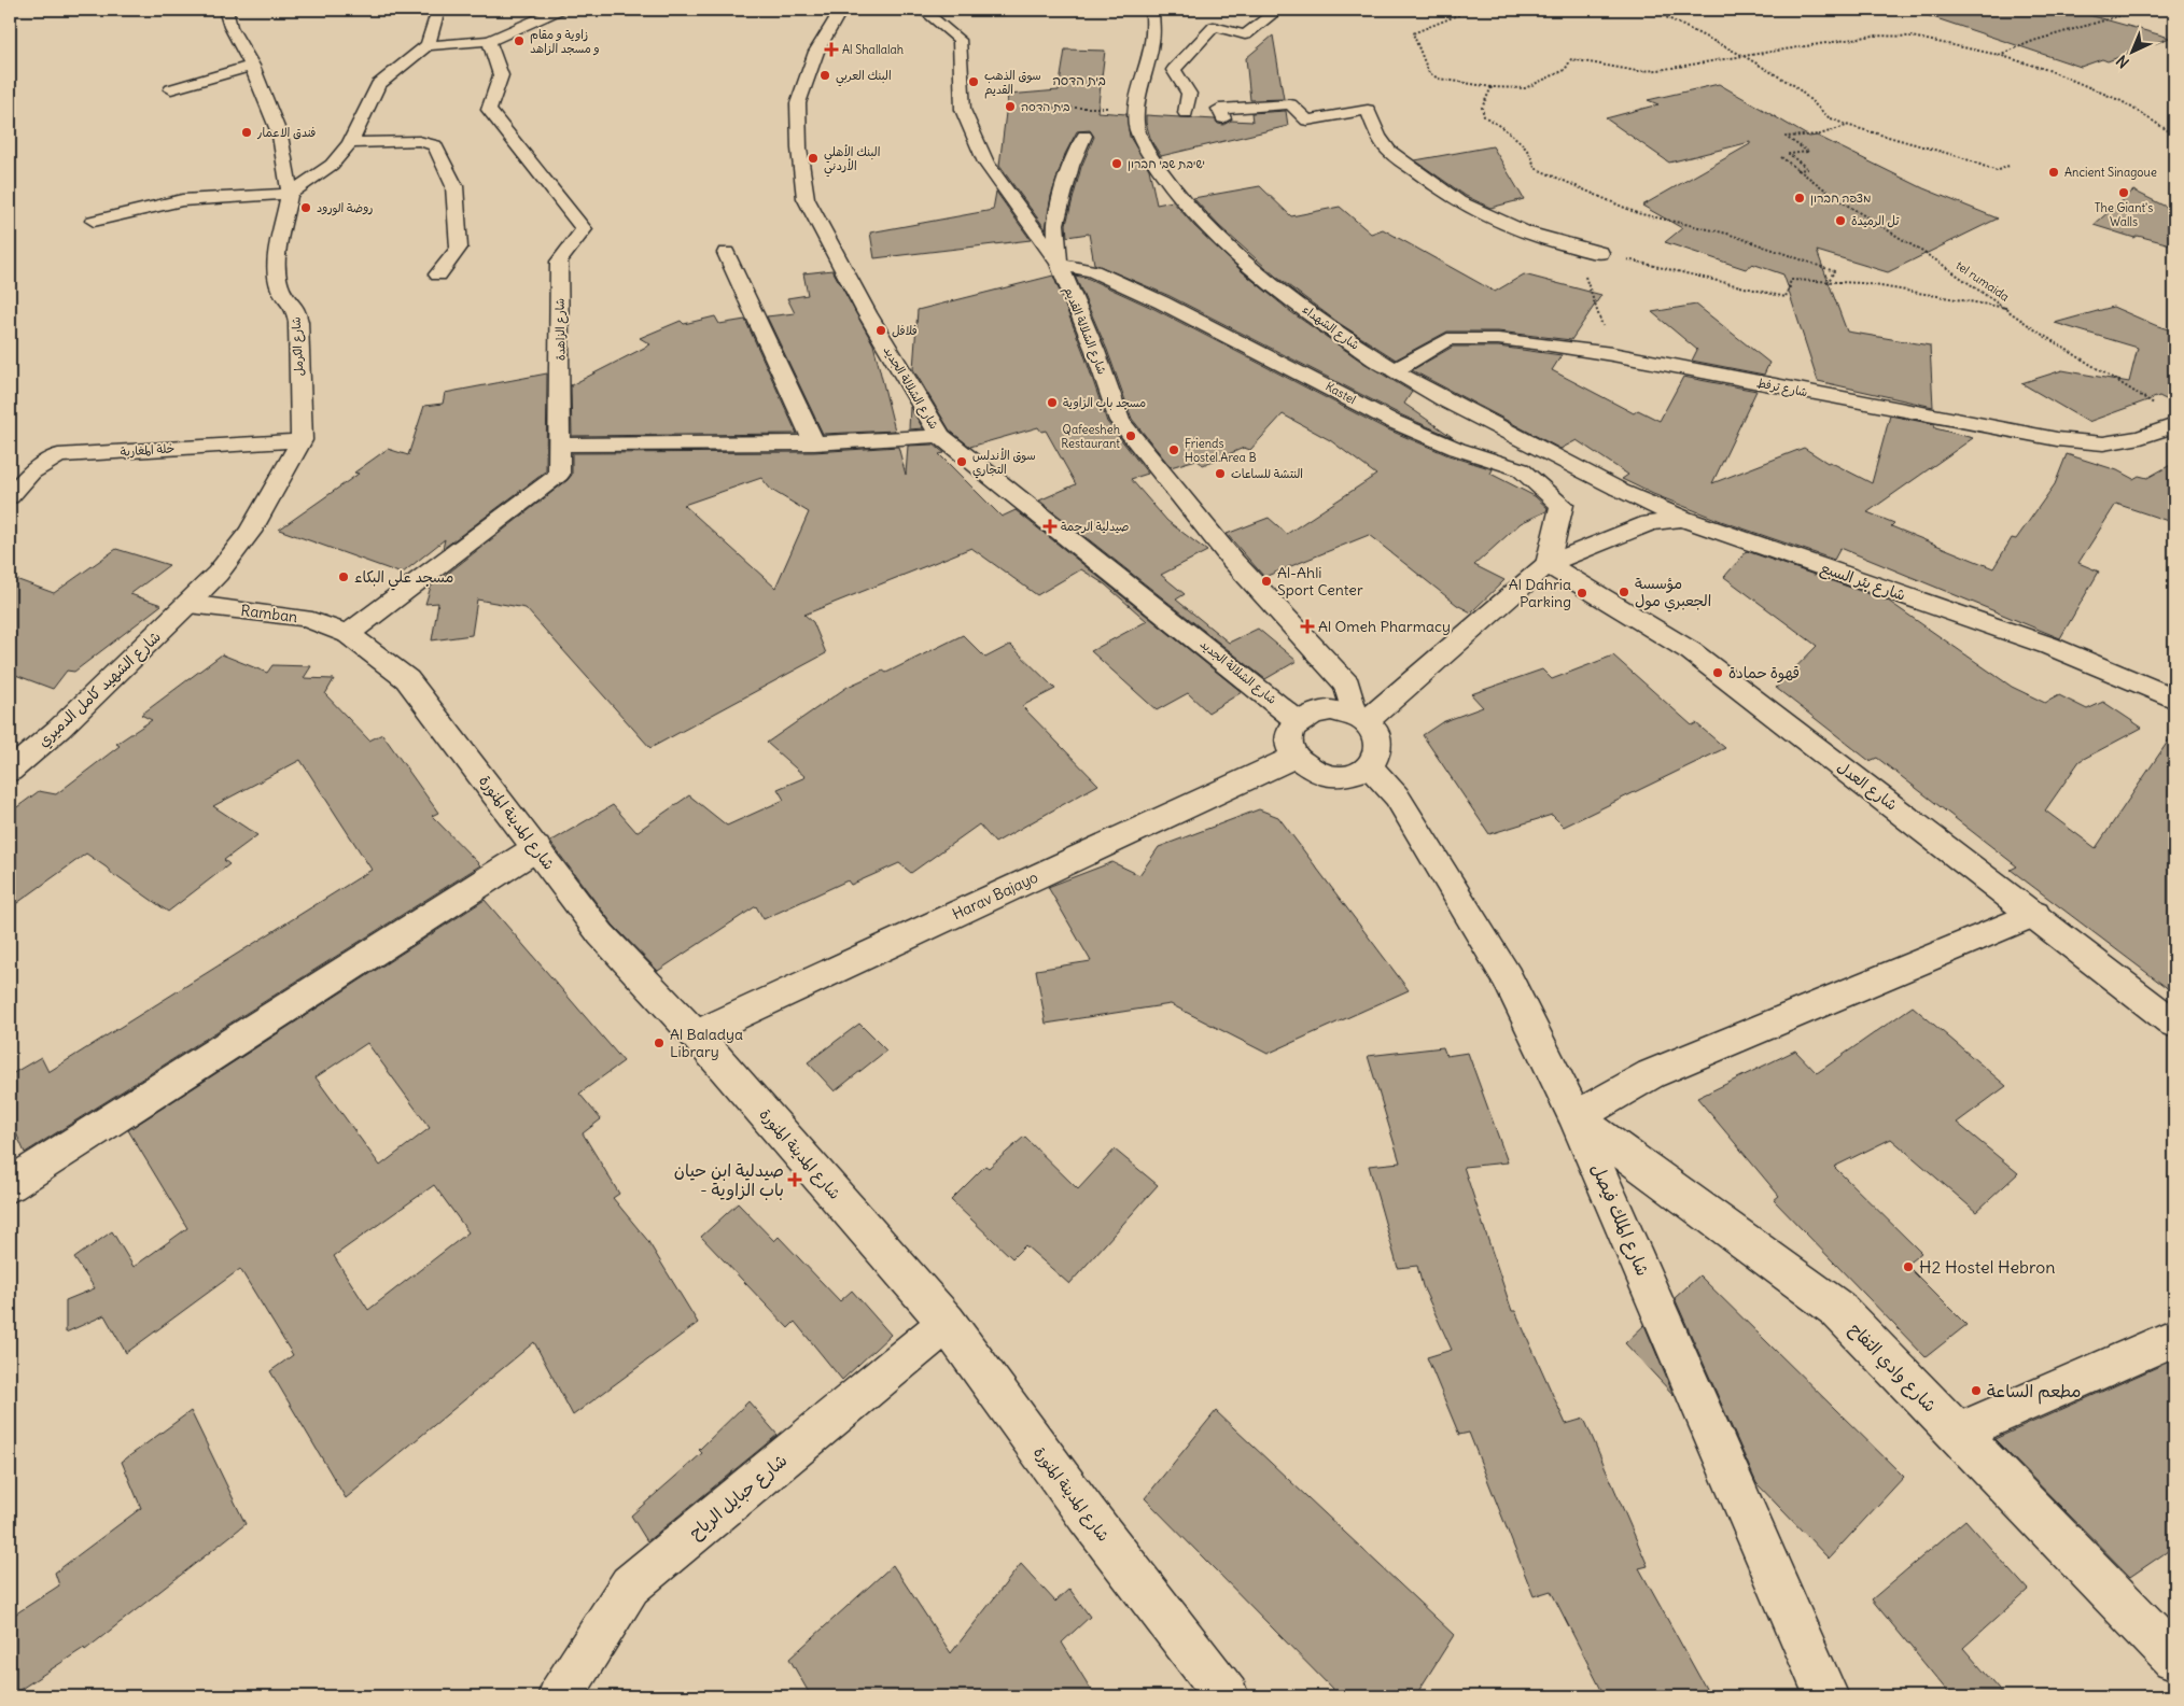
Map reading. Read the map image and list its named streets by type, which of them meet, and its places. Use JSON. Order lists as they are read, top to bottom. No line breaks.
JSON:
{"streets":{"street":["شارع الشهداء","شارع الزاهدة","شارع الشلالة القديم","شارع الكرمل","شارع الشلالة الجديد","شارع ترفط","Kastel","خلة المغاربة","شارع بئر السبع","Ramban","شارع الشهيد كامل الدميري","شارع العدل","شارع المدينة المنورة","Harav Bajayo","شارع الملك فيصل","شارع وادي التفاح","شارع حبايل الرياح"],"path":["tel rumaida"]},"crossings":[["شارع الشهداء","شارع ترفط"],["شارع الشهداء","شارع بئر السبع"],["شارع الزاهدة","Ramban"],["شارع الزاهدة","شارع المدينة المنورة"],["شارع الشلالة القديم","شارع الشلالة الجديد"],["شارع الشلالة القديم","Kastel"],["شارع الشلالة القديم","Harav Bajayo"],["شارع الشلالة القديم","شارع الملك فيصل"],["شارع الكرمل","خلة المغاربة"],["شارع الشلالة الجديد","Harav Bajayo"],["شارع الشلالة الجديد","شارع الملك فيصل"],["Kastel","شارع بئر السبع"],["Kastel","شارع العدل"],["شارع بئر السبع","شارع العدل"],["Ramban","شارع الشهيد كامل الدميري"],["Ramban","شارع المدينة المنورة"],["شارع المدينة المنورة","Harav Bajayo"],["شارع المدينة المنورة","شارع حبايل الرياح"],["Harav Bajayo","شارع الملك فيصل"],["شارع الملك فيصل","شارع وادي التفاح"]],"districts":["בית הדסה"],"places":{"other":["زاوية و مقام و مسجد الزاهد","البنك العربي","سوق الذهب القديم","בית הדסה","فندق الاعمار","البنك الأهلي الأردني","ישיבת שבי חברון","Ancient Sinagoue","The Giant's Walls","מצפה חברון","روضة الورود","تل الرميدة","فلافل","مسجد باب الزاوية","Qafeesheh Restaurant","Friends Hostel.Area B","سوق الأندلس التجاري","النتشة للساعات","مسجد علي البكاء","Al-Ahli Sport Center","مؤسسة الجعبري مول","Al Dahria Parking","قهوة حمادة","Al Baladya Library","H2 Hostel Hebron","مطعم الساعة"],"health":["Al Shallalah","صيدلية الرحمة","Al Omeh Pharmacy","صيدلية ابن حيان - باب الزاوية"]},"north":"bottom left"}
